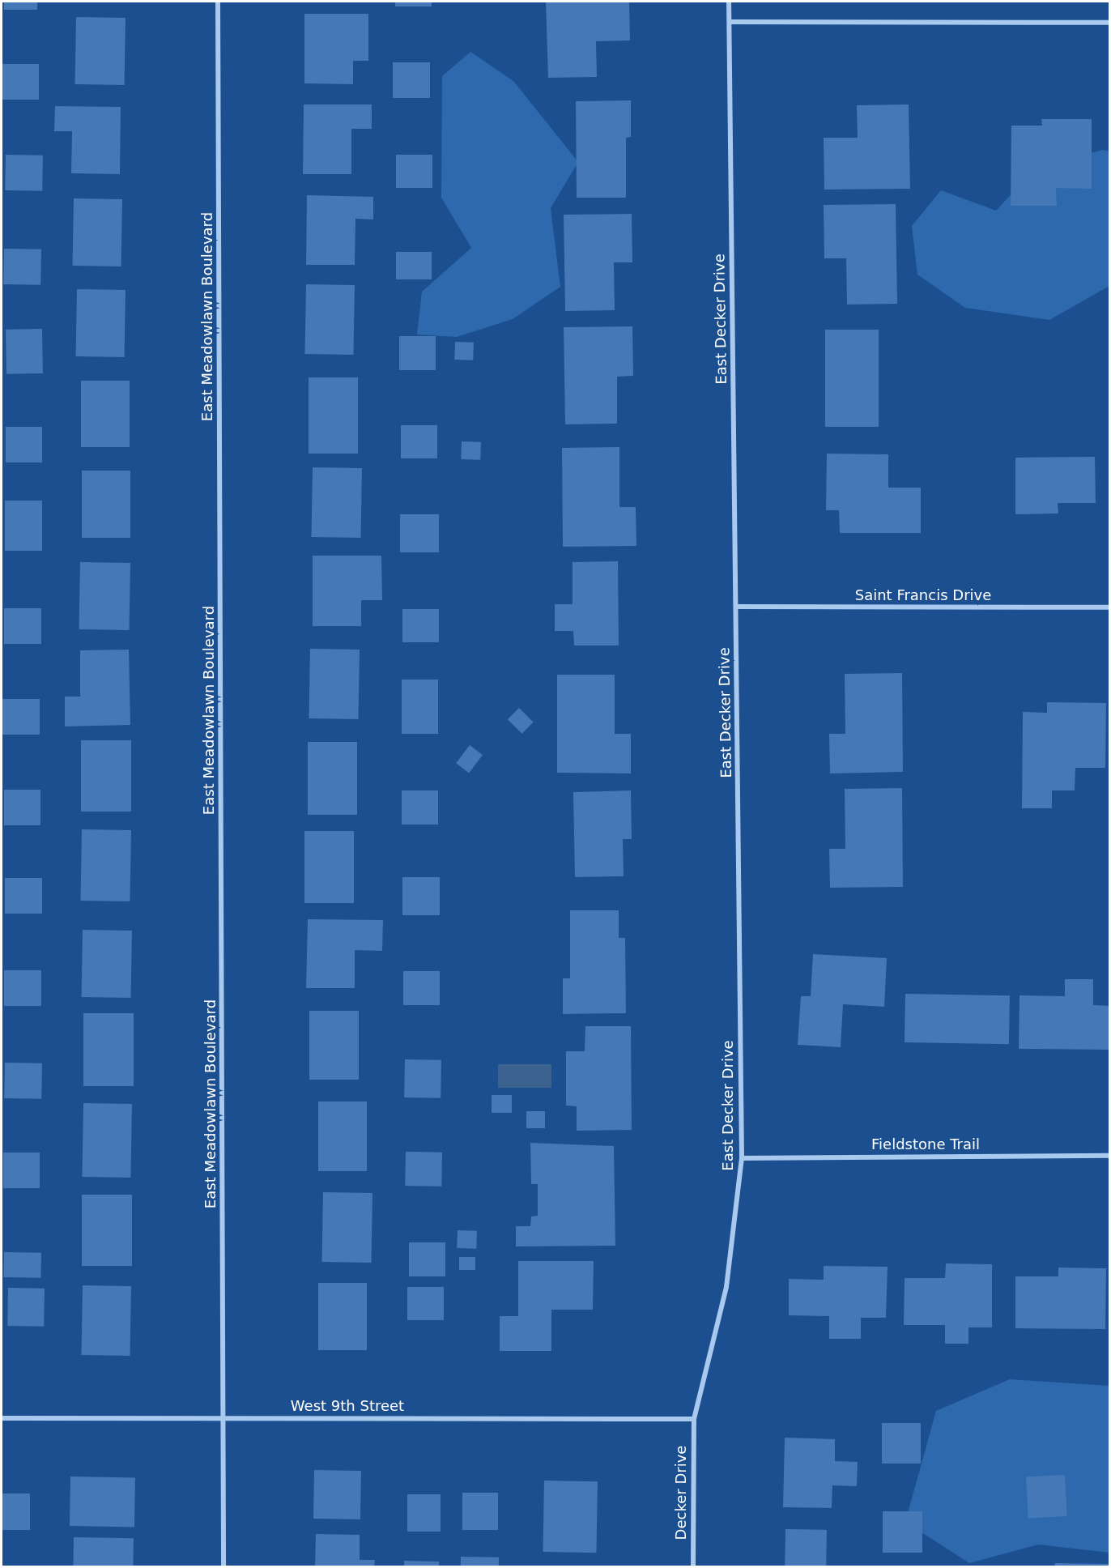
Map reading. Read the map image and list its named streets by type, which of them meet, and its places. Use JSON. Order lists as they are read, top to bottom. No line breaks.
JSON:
{"streets":{"street":["East Meadowlawn Boulevard","East Decker Drive","Saint Francis Drive","Fieldstone Trail","West 9th Street","Decker Drive"]},"crossings":[["East Meadowlawn Boulevard","West 9th Street"],["East Decker Drive","Saint Francis Drive"],["East Decker Drive","Fieldstone Trail"],["East Decker Drive","West 9th Street"],["East Decker Drive","Decker Drive"],["West 9th Street","Decker Drive"]]}
